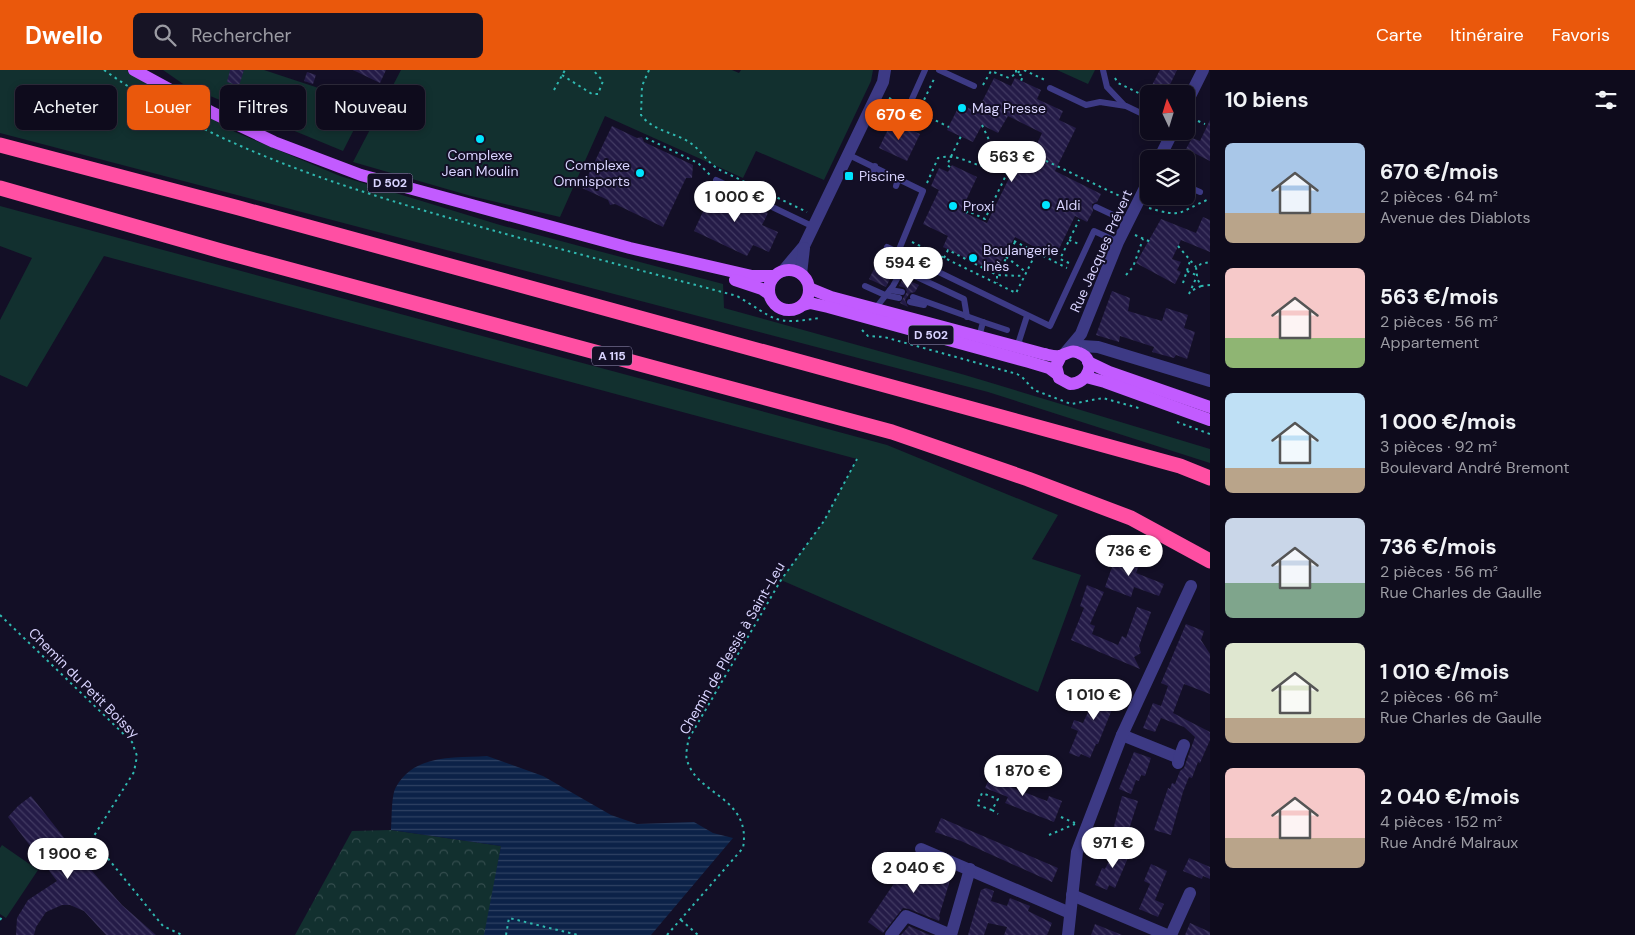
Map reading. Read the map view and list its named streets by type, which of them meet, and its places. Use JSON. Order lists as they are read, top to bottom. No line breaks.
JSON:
{"streets":{"highway":["A 115"],"main road":["D 502"],"street":["Rue Jacques Prévert"],"path":["Chemin de Plessis à Saint-Leu","Chemin du Petit Boissy"]},"crossings":[["D 502","Rue Jacques Prévert"]],"places":{"other":["Mag Presse","Complexe Jean Moulin","Complexe Omnisports","Aldi","Proxi","Boulangerie Inès"],"transit":["Piscine"]},"north":"top","page":{"header":"Dwello","search":"Rechercher","nav":["Carte","Itinéraire","Favoris"],"heading":"10 biens","chip":["Acheter","Louer","Filtres","Nouveau"],"price":["670 €","563 €","1 000 €","594 €","736 €","1 010 €","1 870 €","971 €","1 900 €","2 040 €"],"list":[{"name":"670 €/mois","note":"2 pièces · 64 m² · Avenue des Diablots"},{"name":"563 €/mois","note":"2 pièces · 56 m² · Appartement"},{"name":"1 000 €/mois","note":"3 pièces · 92 m² · Boulevard André Bremont"},{"name":"736 €/mois","note":"2 pièces · 56 m² · Rue Charles de Gaulle"},{"name":"1 010 €/mois","note":"2 pièces · 66 m² · Rue Charles de Gaulle"},{"name":"2 040 €/mois","note":"4 pièces · 152 m² · Rue André Malraux"}]}}
